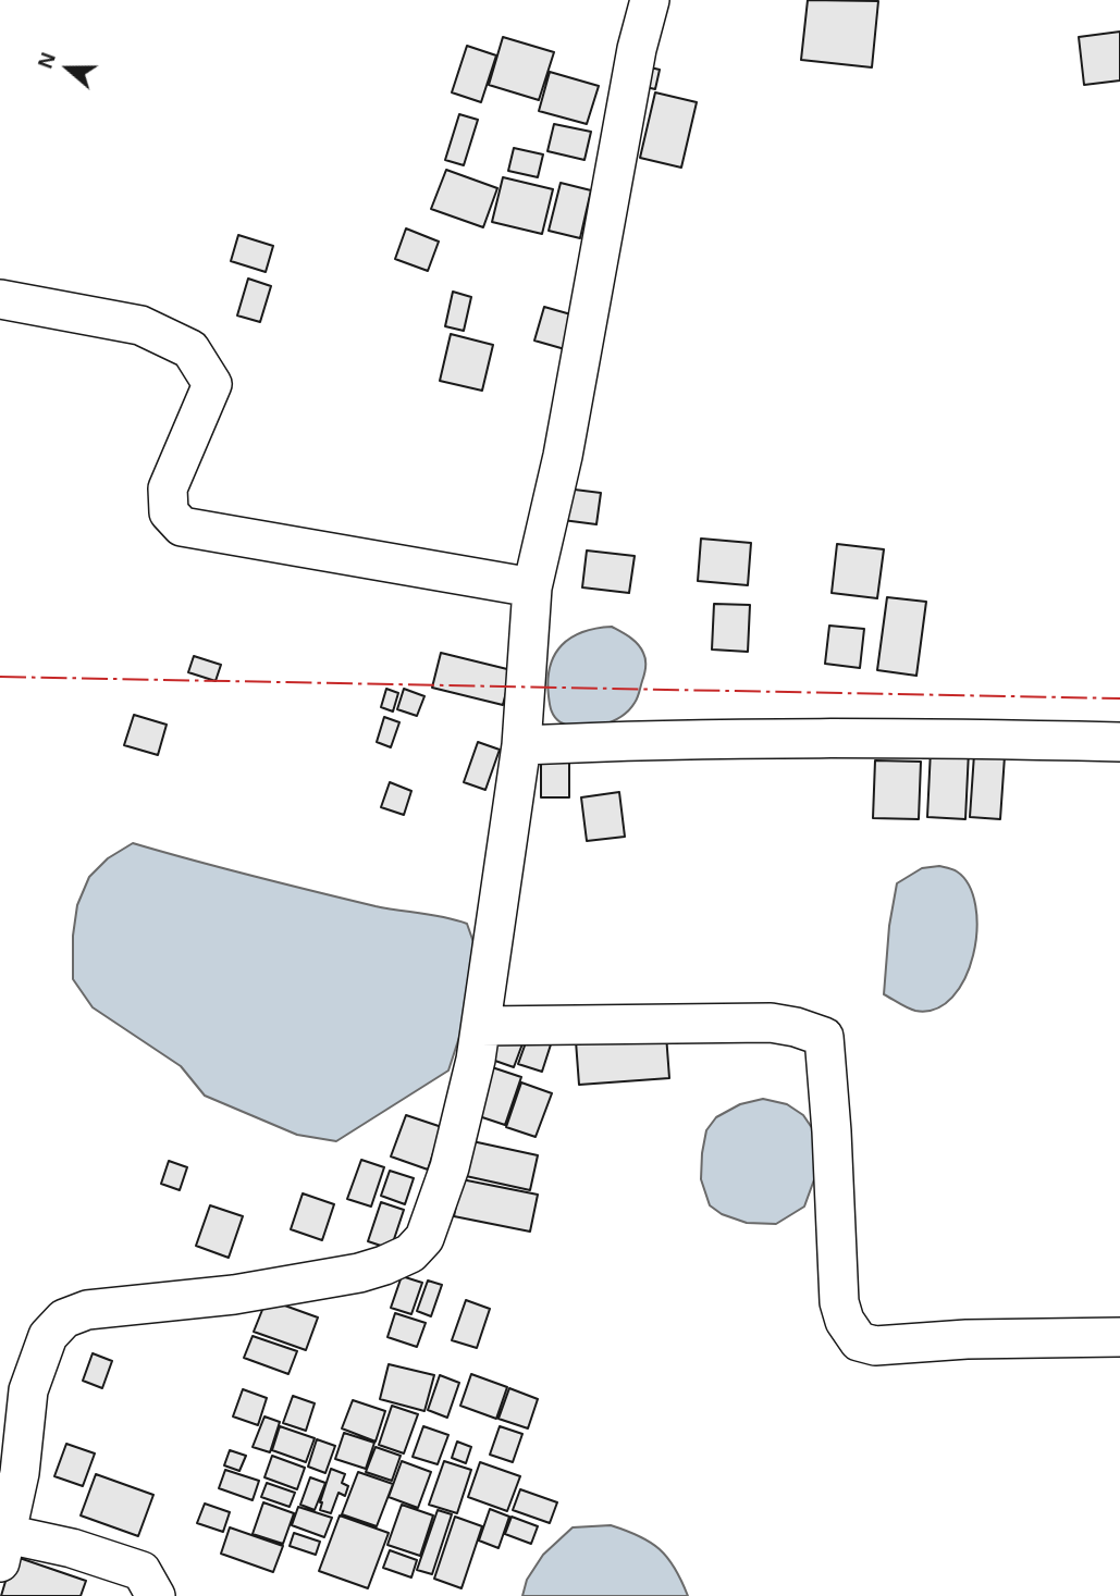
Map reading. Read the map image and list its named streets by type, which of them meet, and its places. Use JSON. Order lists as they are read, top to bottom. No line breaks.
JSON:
{"north":"left"}
